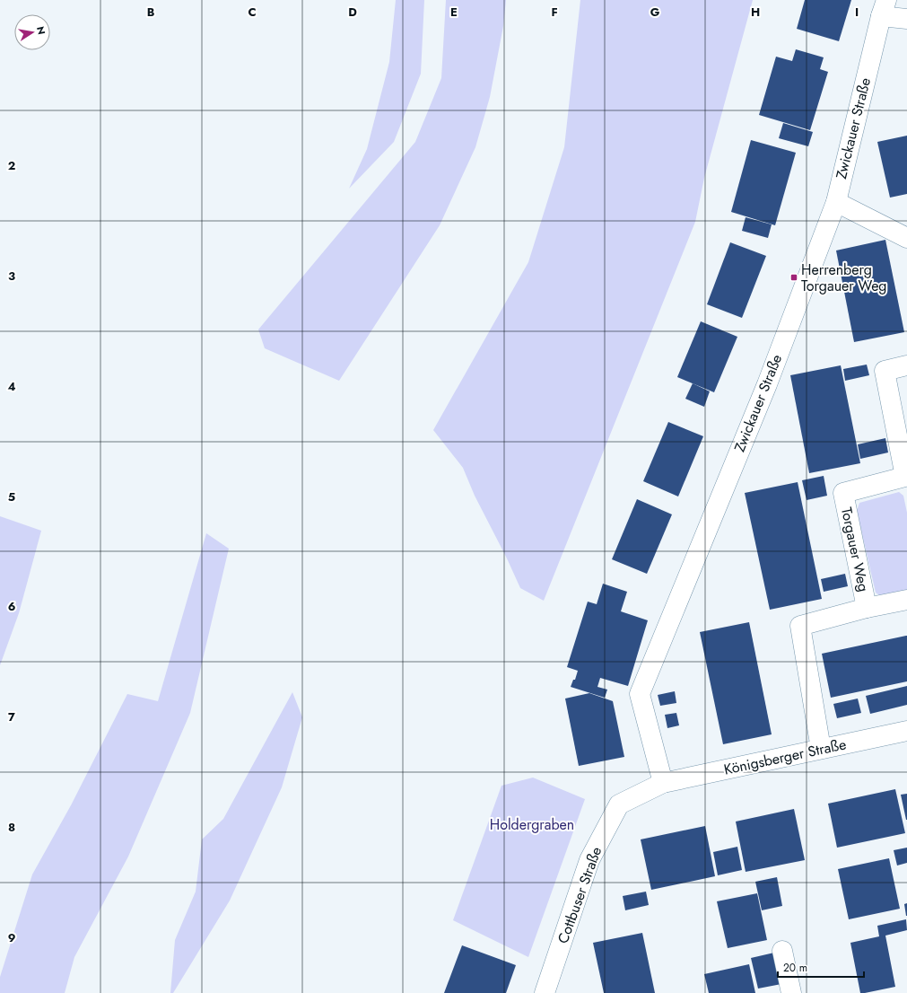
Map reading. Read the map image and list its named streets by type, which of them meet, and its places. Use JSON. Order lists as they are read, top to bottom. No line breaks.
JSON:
{"streets":{"street":["Zwickauer Straße","Torgauer Weg","Königsberger Straße","Cottbuser Straße"]},"crossings":[["Zwickauer Straße","Königsberger Straße"],["Zwickauer Straße","Cottbuser Straße"],["Torgauer Weg","Königsberger Straße"],["Königsberger Straße","Cottbuser Straße"]],"parks":["Holdergraben"],"places":{"transit":["Herrenberg Torgauer Weg"]},"scale_bar":"20 m","north":"right","grid":{"columns":["B","C","D","E","F","G","H","I"],"rows":["2","3","4","5","6","7","8","9"]}}
